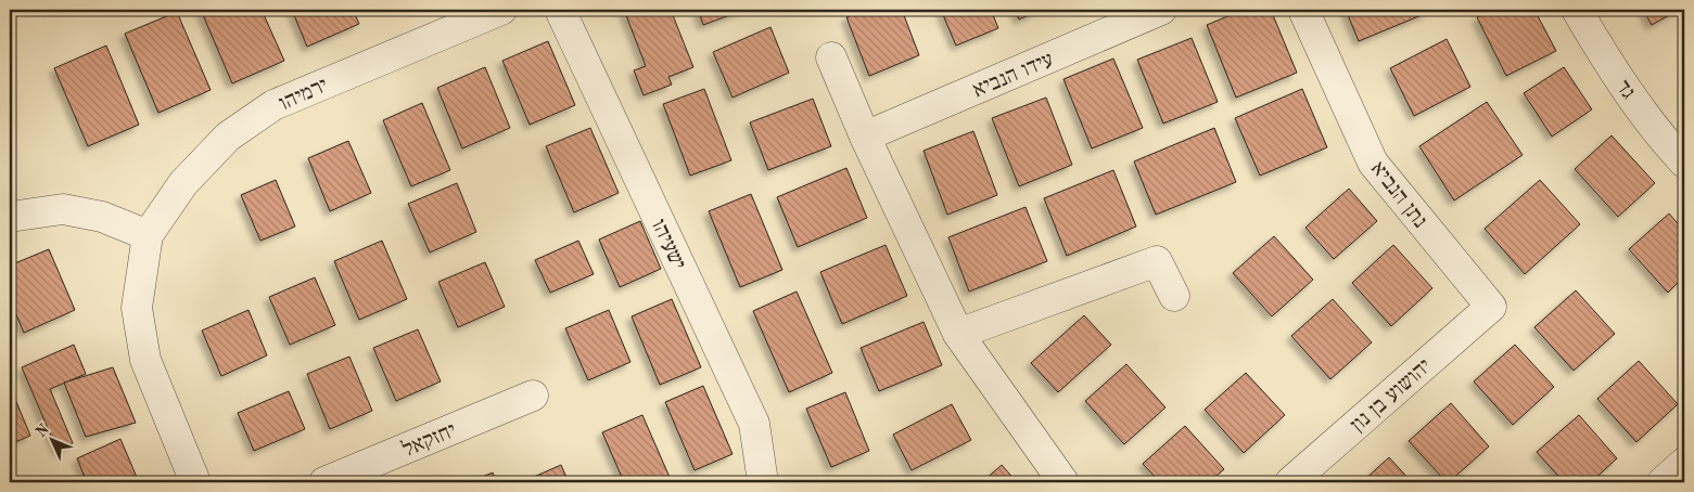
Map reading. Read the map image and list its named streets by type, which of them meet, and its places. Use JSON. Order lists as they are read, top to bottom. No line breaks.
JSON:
{"streets":{"street":["עידו הנביא","גד","ירמיהו","נתן הנביא","ישעיהו","יהושוע בן נון","יחזקאל"]},"crossings":[["נתן הנביא","יהושוע בן נון"]],"north":"top left"}
